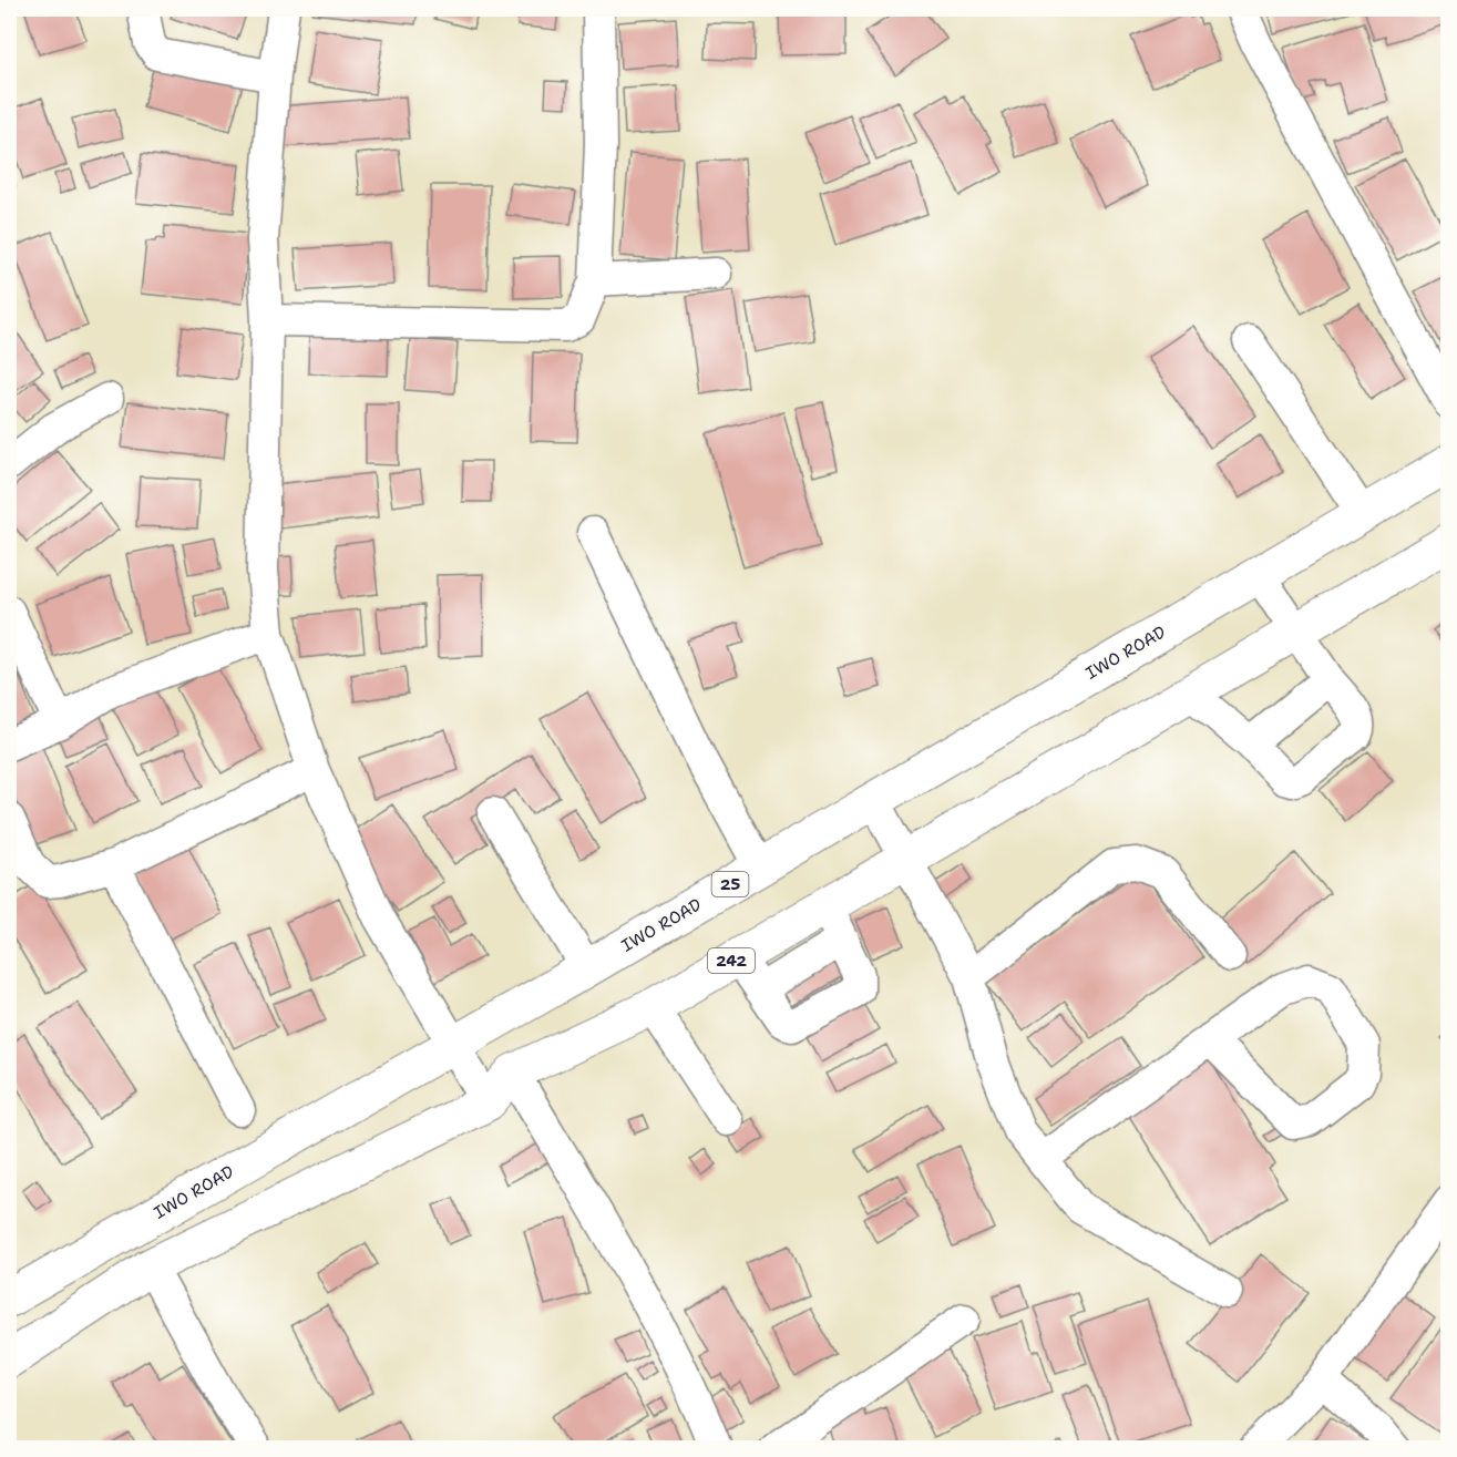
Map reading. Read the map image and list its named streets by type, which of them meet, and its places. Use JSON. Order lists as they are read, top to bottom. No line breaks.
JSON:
{"streets":{"main road":["IWO ROAD","25","242"]}}
